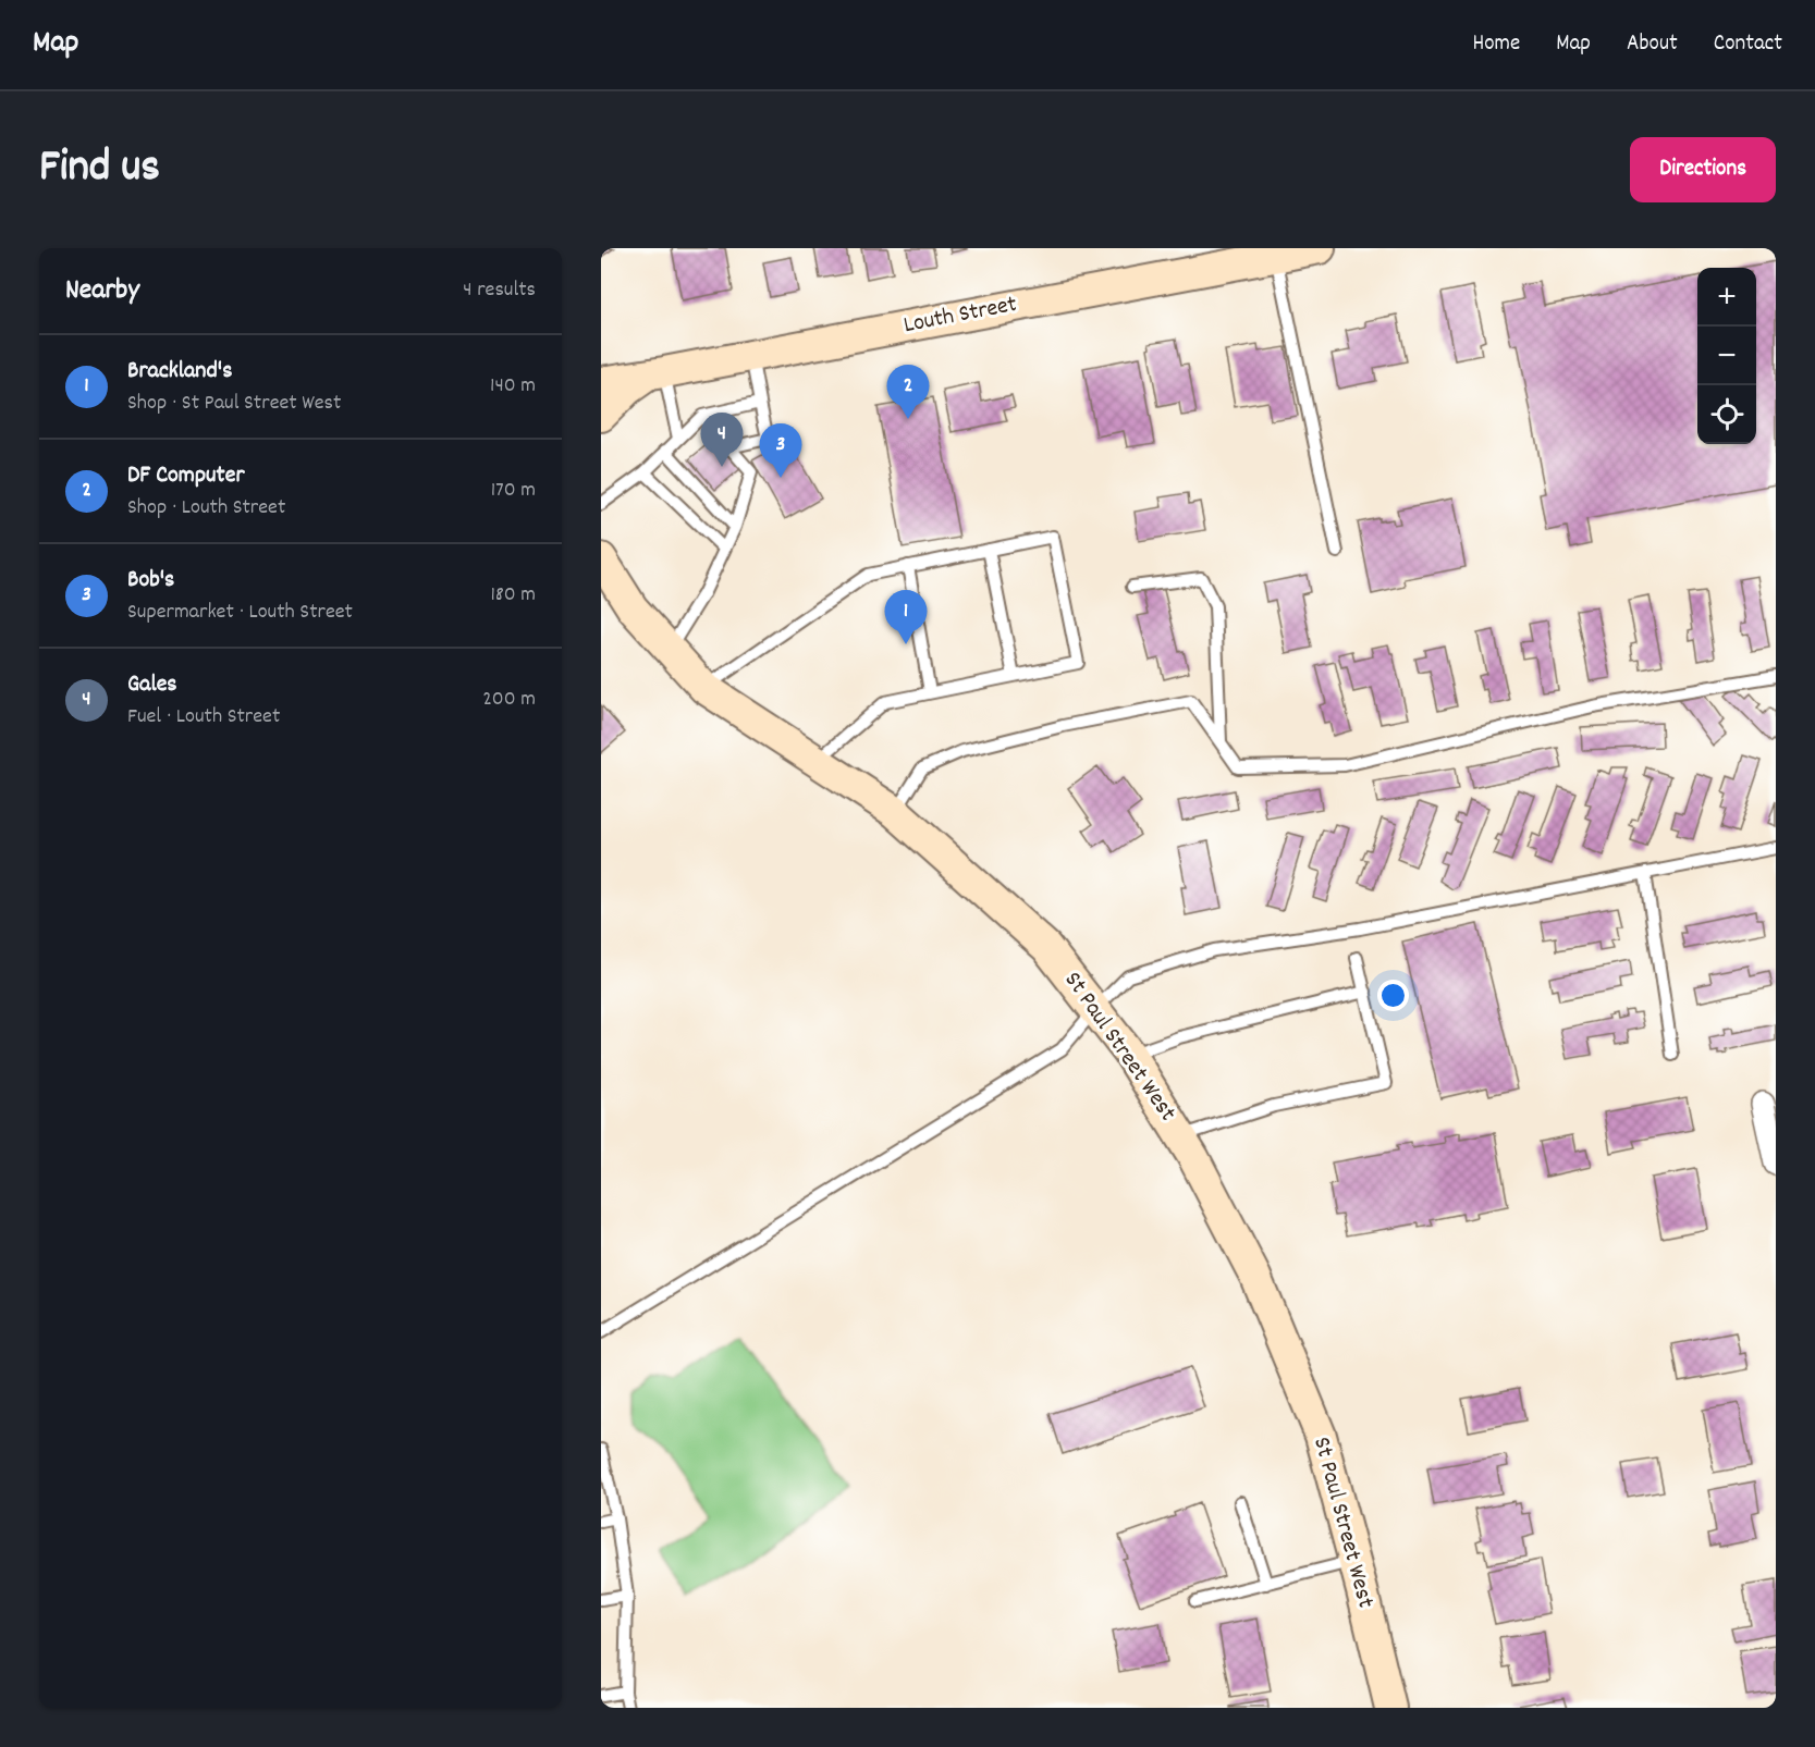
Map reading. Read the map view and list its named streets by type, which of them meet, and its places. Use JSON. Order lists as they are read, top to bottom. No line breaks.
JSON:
{"streets":{"main road":["Louth Street","St Paul Street West"]},"page":{"header":"Map","nav":["Home","Map","About","Contact"],"title":"Find us","buttons":"Directions","heading":["Nearby","4 results"],"map_buttons":["+","−"],"list":[{"mark":"1","name":"Brackland's","note":"Shop · St Paul Street West","value":"140 m"},{"mark":"2","name":"DF Computer","note":"Shop · Louth Street","value":"170 m"},{"mark":"3","name":"Bob's","note":"Supermarket · Louth Street","value":"180 m"},{"mark":"4","name":"Gales","note":"Fuel · Louth Street","value":"200 m"}],"pins":["2","4","3","1"]}}
